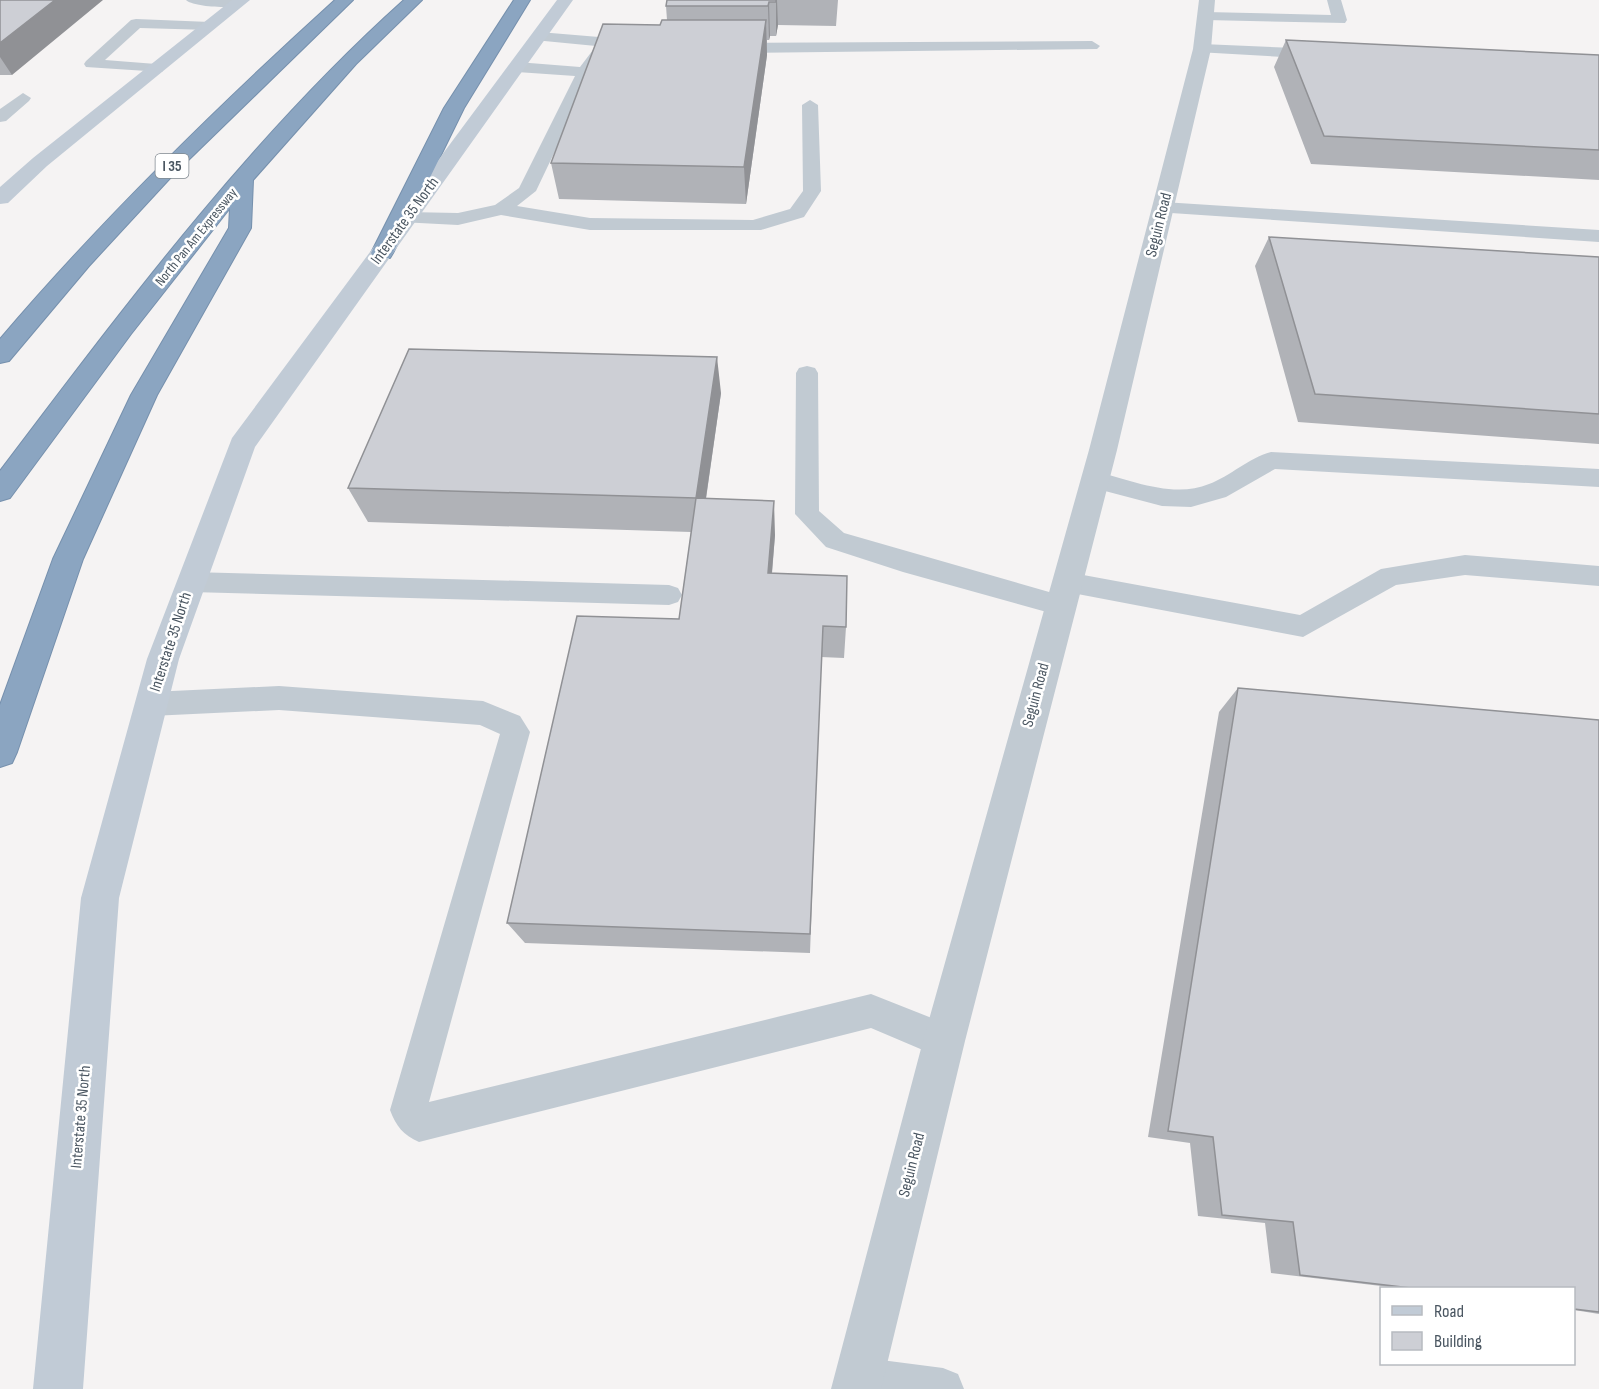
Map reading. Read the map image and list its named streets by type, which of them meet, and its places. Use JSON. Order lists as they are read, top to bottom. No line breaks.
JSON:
{"streets":{"highway":["I 35","North Pan Am Expressway"],"main road":["Interstate 35 North"],"street":["Seguin Road"]},"legend":["Road","Building"]}
